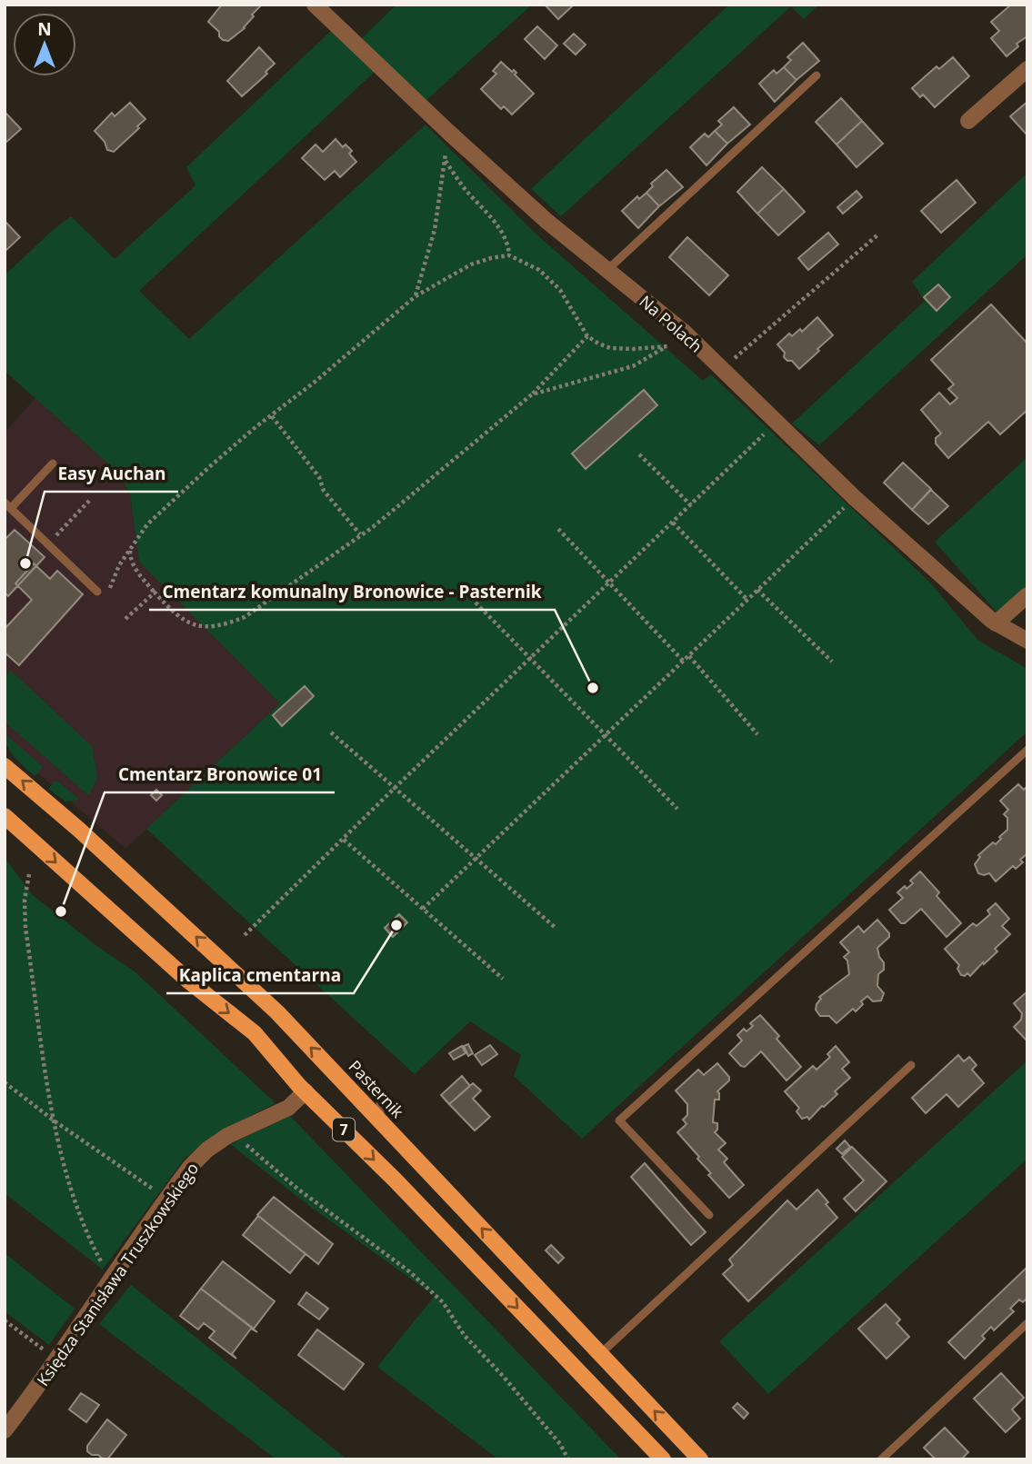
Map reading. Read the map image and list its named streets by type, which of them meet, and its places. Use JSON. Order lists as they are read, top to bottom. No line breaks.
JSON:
{"streets":{"main road":["Pasternik","7"],"street":["Na Polach","Księdza Stanisława Truszkowskiego"]},"crossings":[["7","Księdza Stanisława Truszkowskiego"]],"places":["Easy Auchan","Cmentarz komunalny Bronowice - Pasternik","Cmentarz Bronowice 01","Kaplica cmentarna"],"north":"top"}
